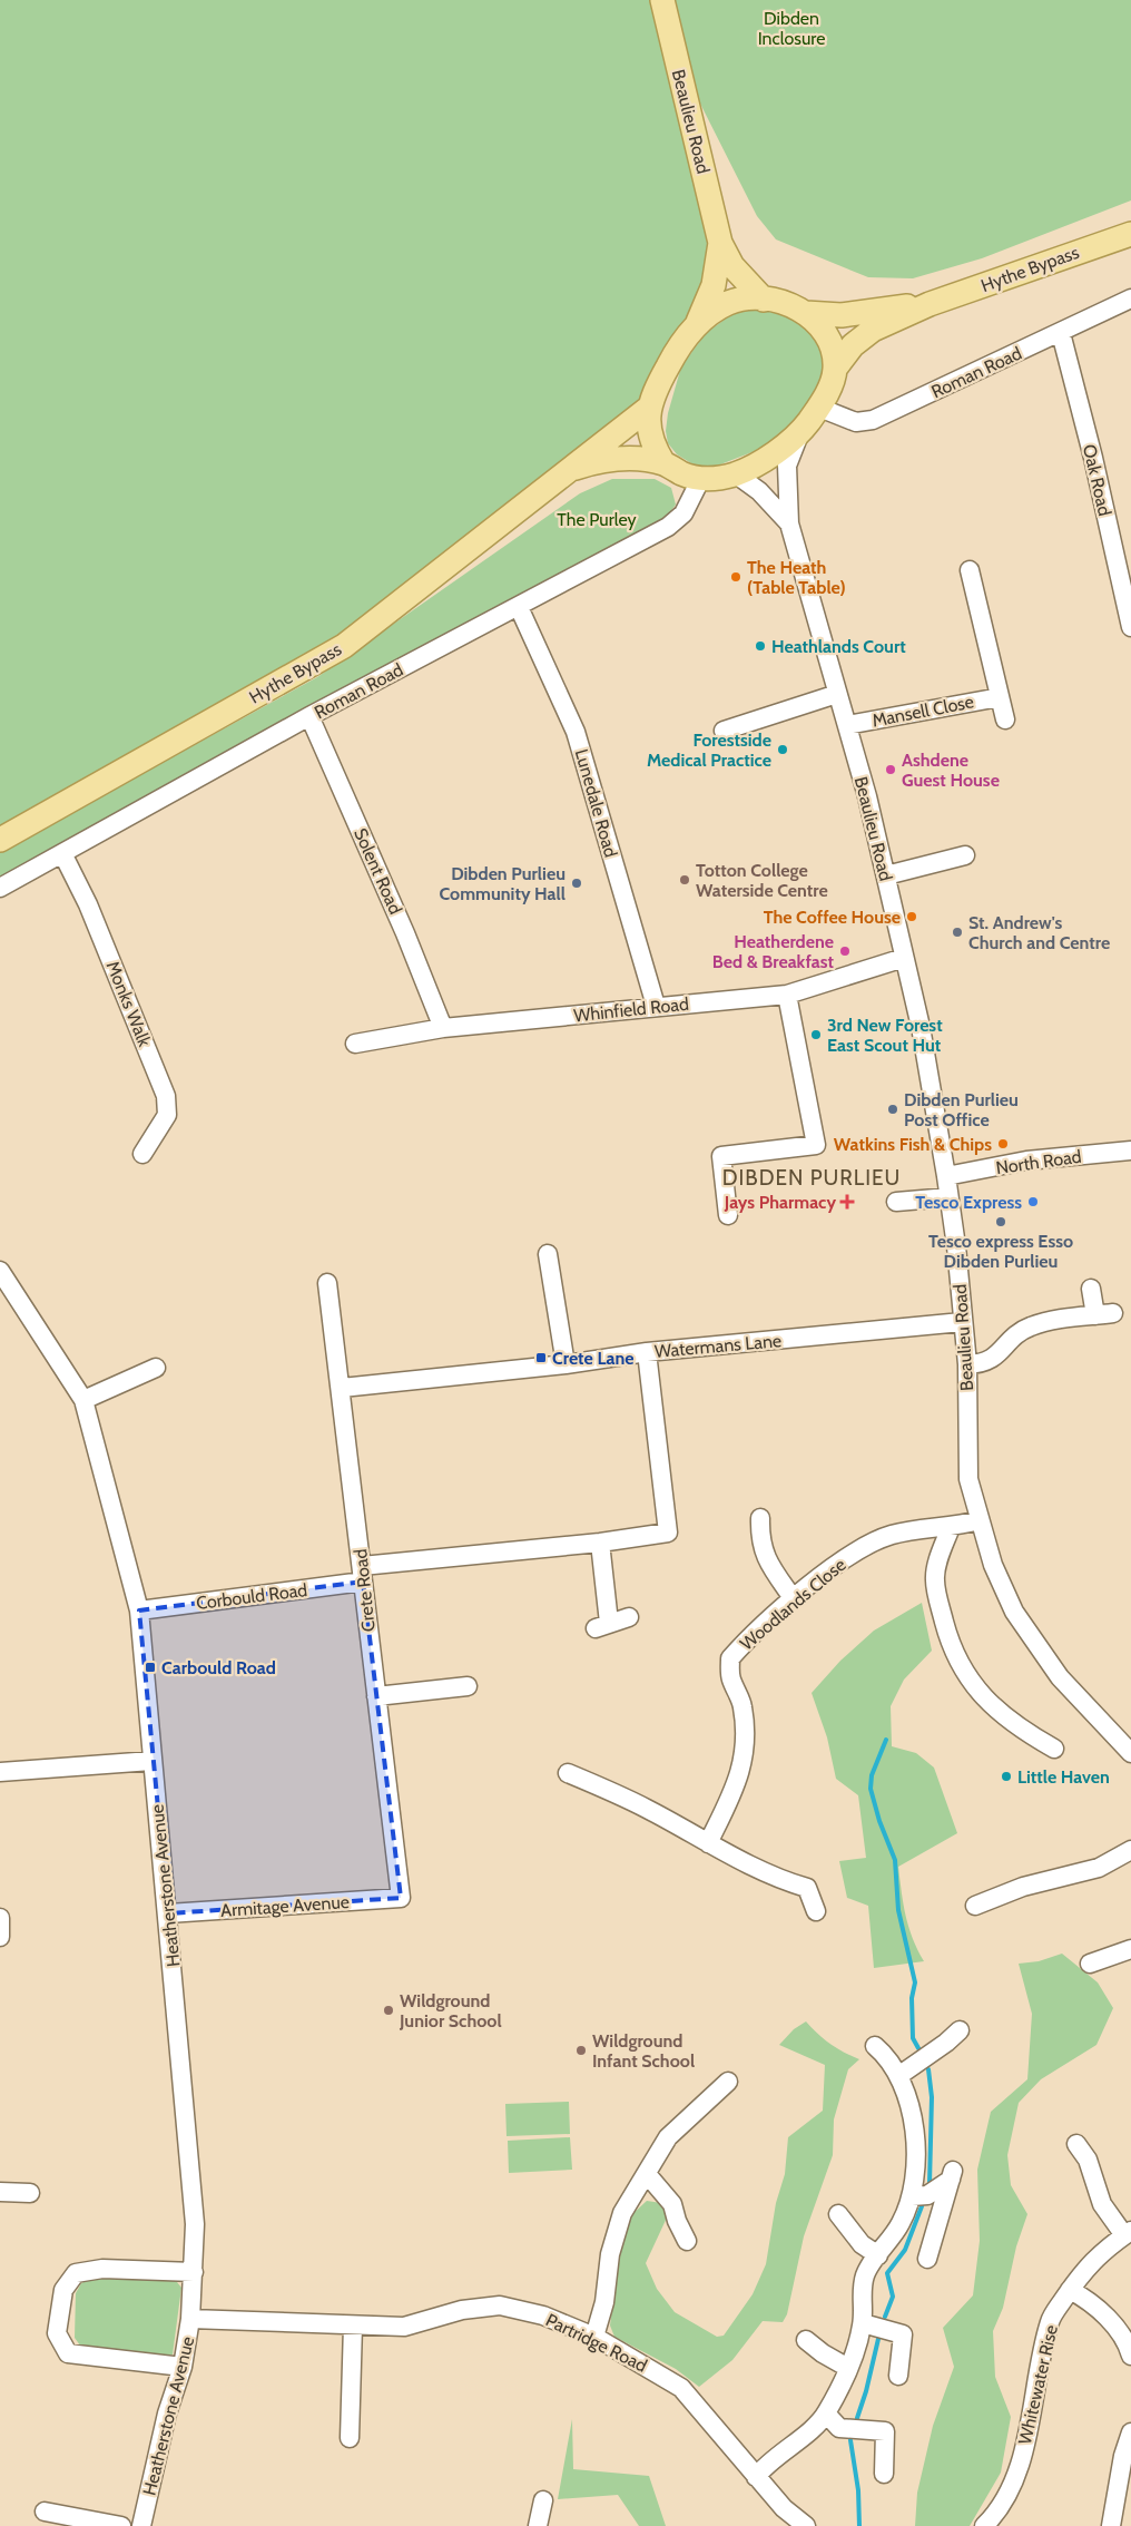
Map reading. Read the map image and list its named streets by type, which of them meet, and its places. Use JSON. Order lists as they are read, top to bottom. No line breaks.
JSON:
{"streets":{"main road":["Beaulieu Road","Hythe Bypass"],"street":["Roman Road","Oak Road","Mansell Close","Lunedale Road","Solent Road","Monks Walk","Whinfield Road","North Road","Watermans Lane","Crete Road","Corbould Road","Woodlands Close","Heatherstone Avenue","Armitage Avenue","Partridge Road","Whitewater Rise"]},"crossings":[["Beaulieu Road","Hythe Bypass"],["Beaulieu Road","Roman Road"],["Beaulieu Road","Mansell Close"],["Beaulieu Road","Whinfield Road"],["Beaulieu Road","North Road"],["Beaulieu Road","Watermans Lane"],["Beaulieu Road","Woodlands Close"],["Hythe Bypass","Roman Road"],["Roman Road","Oak Road"],["Roman Road","Lunedale Road"],["Roman Road","Solent Road"],["Roman Road","Monks Walk"],["Lunedale Road","Whinfield Road"],["Solent Road","Whinfield Road"],["Watermans Lane","Crete Road"],["Crete Road","Corbould Road"],["Crete Road","Armitage Avenue"],["Corbould Road","Heatherstone Avenue"],["Heatherstone Avenue","Armitage Avenue"],["Heatherstone Avenue","Partridge Road"]],"districts":["DIBDEN PURLIEU"],"parks":["Dibden Inclosure","The Purley"],"places":{"other":["The Heath (Table Table)","Heathlands Court","Forestside Medical Practice","Ashdene Guest House","Totton College Waterside Centre","Dibden Purlieu Community Hall","The Coffee House","St. Andrew's Church and Centre","Heatherdene Bed & Breakfast","3rd New Forest East Scout Hut","Dibden Purlieu Post Office","Watkins Fish & Chips","Tesco Express","Tesco express Esso Dibden Purlieu","Little Haven","Wildground Junior School","Wildground Infant School"],"health":["Jays Pharmacy"],"transit":["Crete Lane","Carbould Road"]}}
